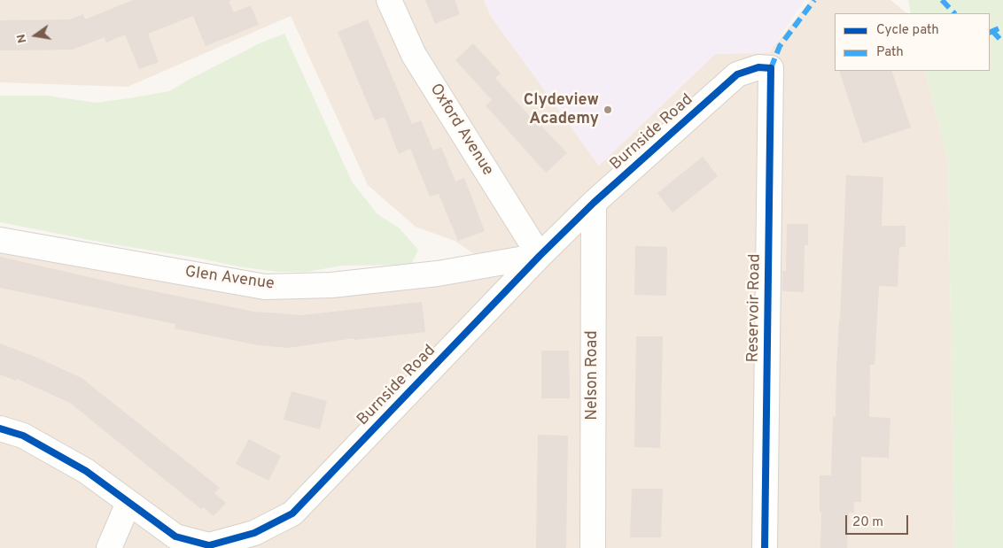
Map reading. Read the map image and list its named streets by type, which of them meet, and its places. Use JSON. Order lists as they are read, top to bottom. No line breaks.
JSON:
{"streets":{"street":["Oxford Avenue","Burnside Road","Glen Avenue","Reservoir Road","Nelson Road"]},"crossings":[["Oxford Avenue","Burnside Road"],["Oxford Avenue","Glen Avenue"],["Burnside Road","Glen Avenue"],["Burnside Road","Reservoir Road"],["Burnside Road","Nelson Road"]],"places":["Clydeview Academy"],"legend":["Cycle path","Path"],"scale_bar":"20 m","north":"left"}
